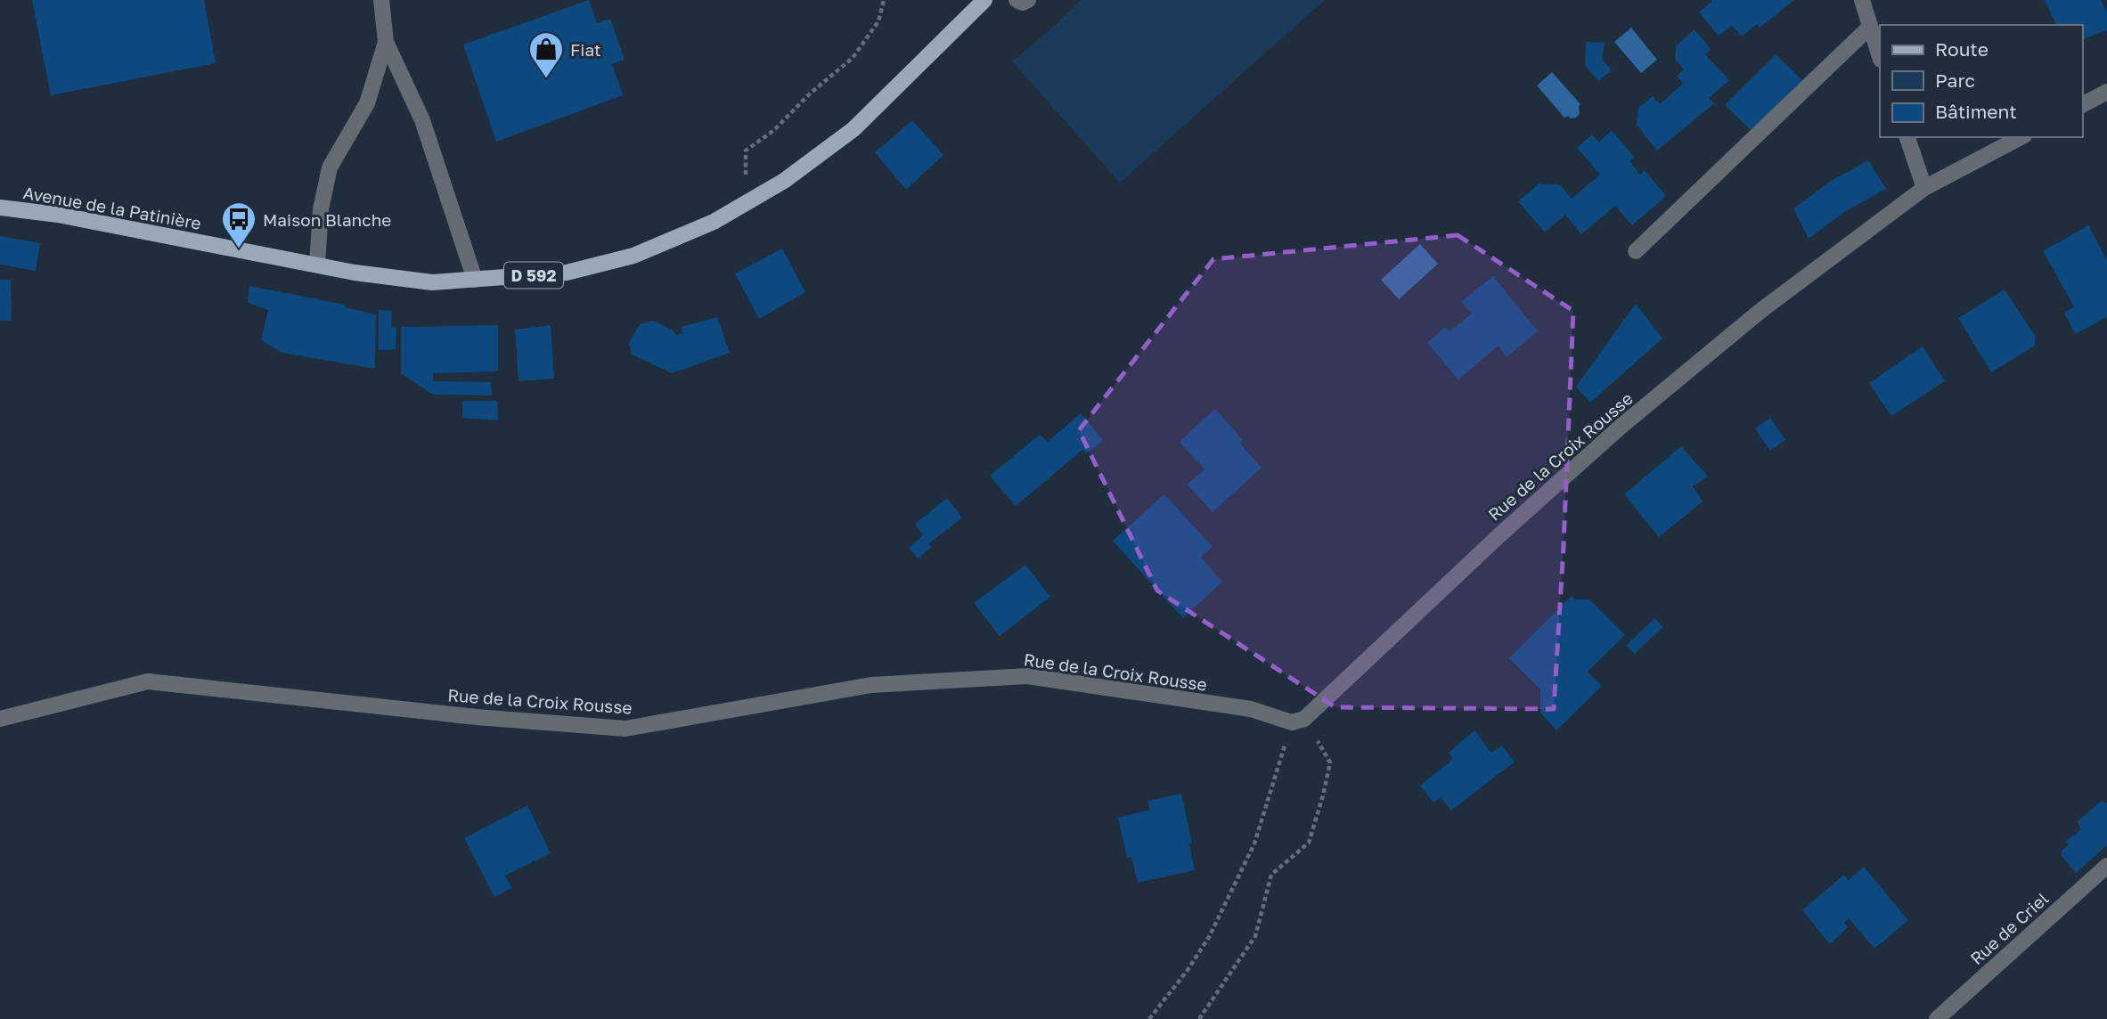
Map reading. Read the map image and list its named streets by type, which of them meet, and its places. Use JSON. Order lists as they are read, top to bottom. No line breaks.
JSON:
{"streets":{"main road":["Avenue de la Patinière","D 592"],"street":["Rue de la Croix Rousse","Rue de Criel"]},"places":{"shop":["Fiat"],"bus stop":["Maison Blanche"]},"legend":["Route","Parc","Bâtiment"]}
